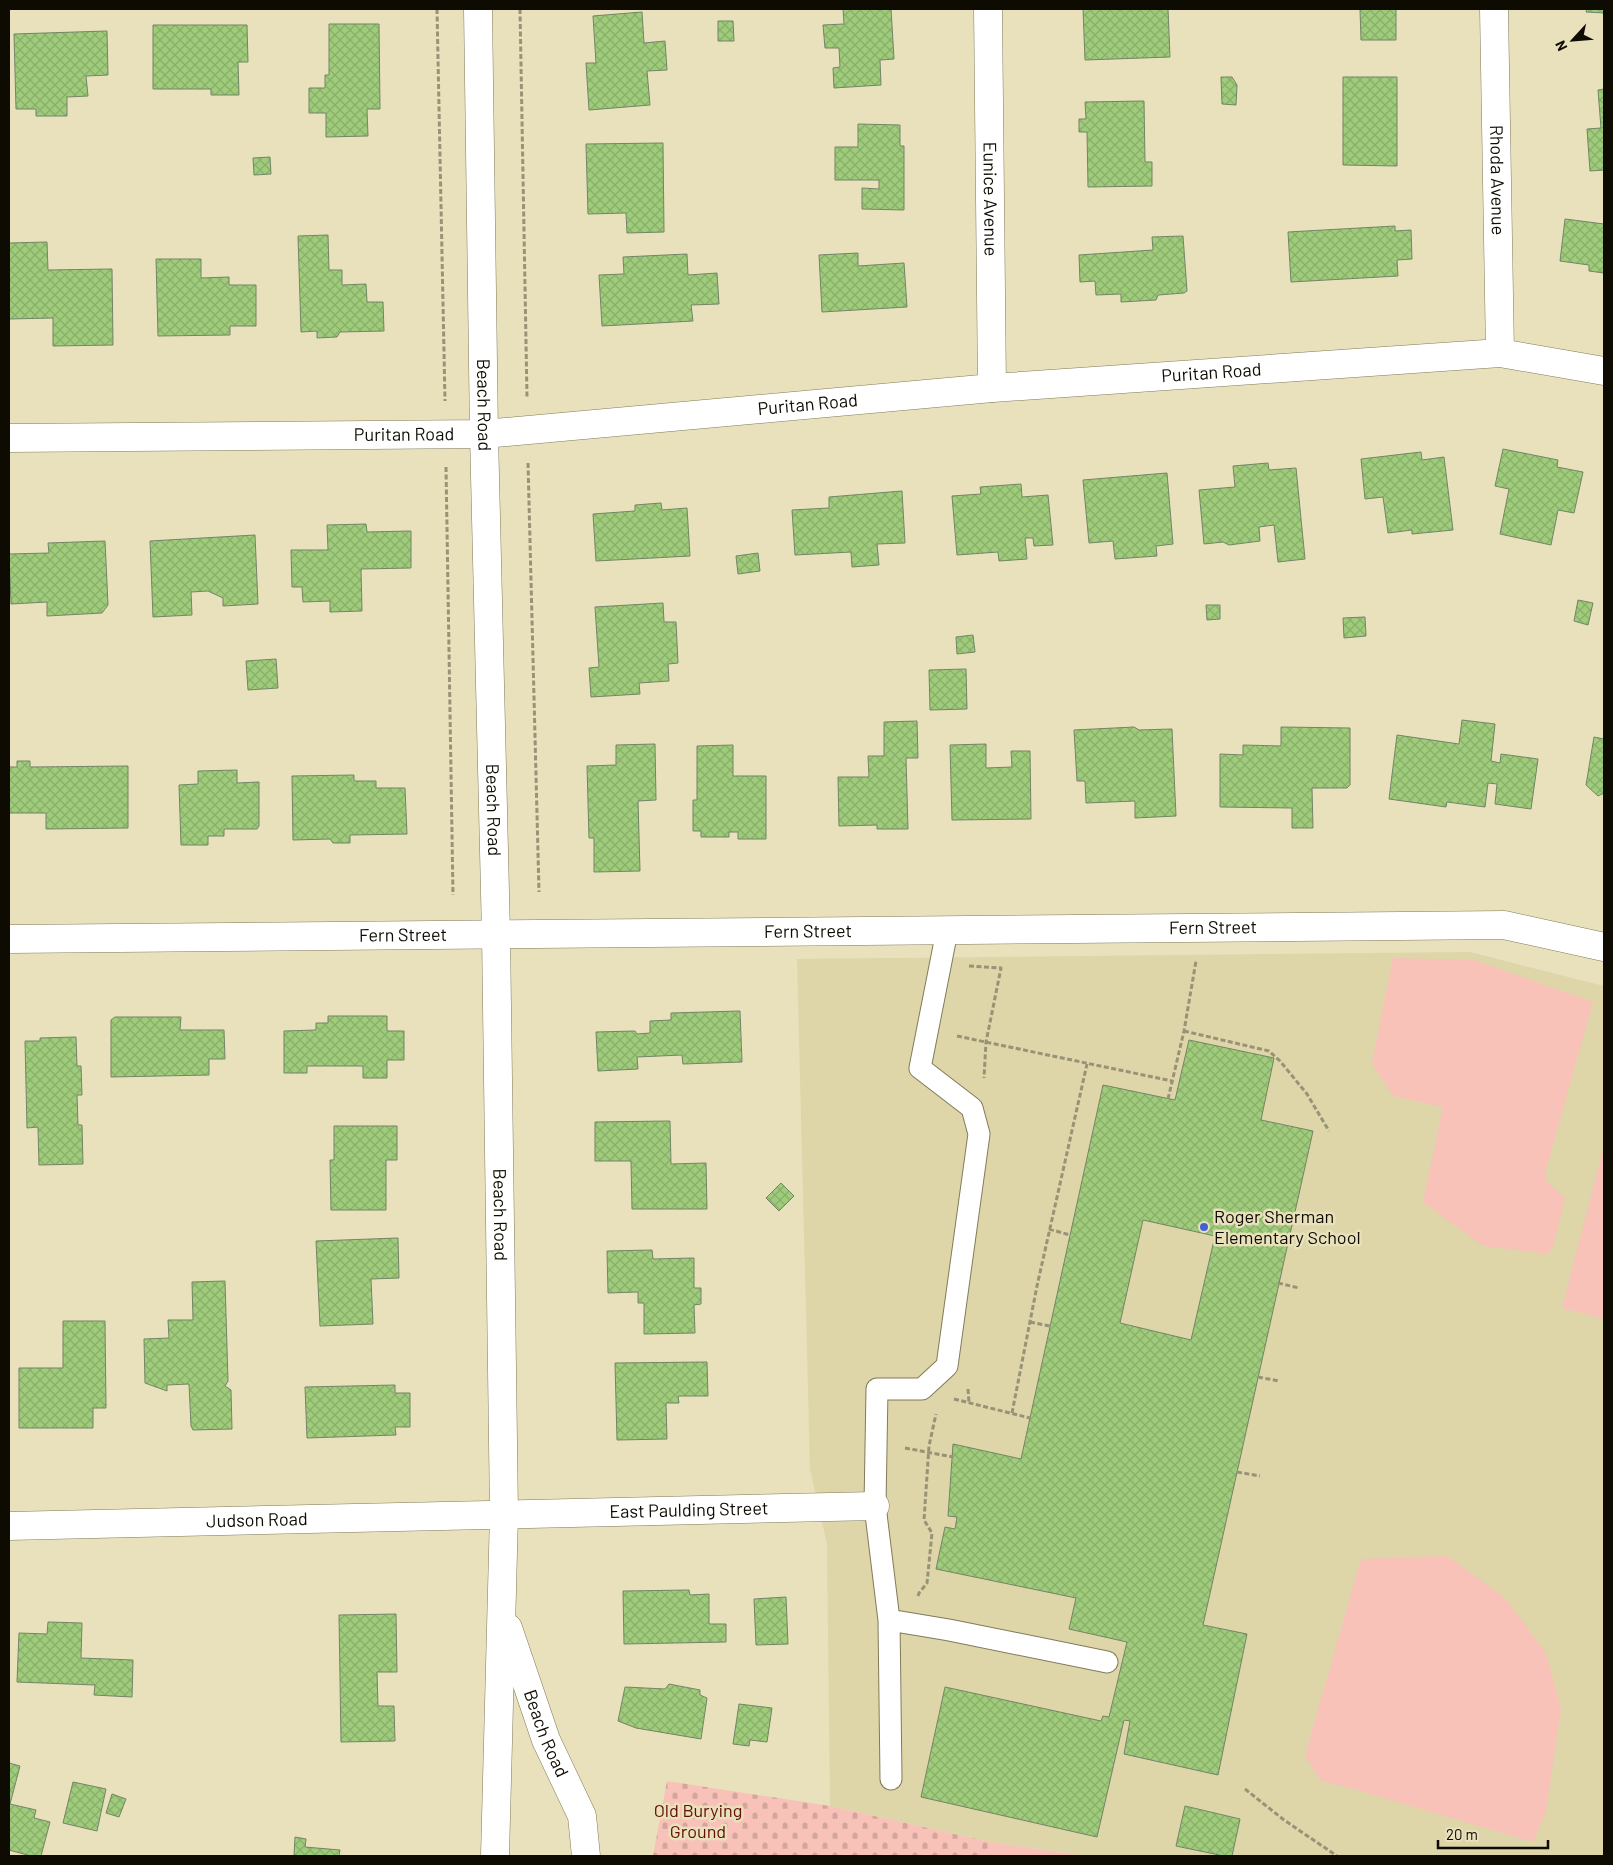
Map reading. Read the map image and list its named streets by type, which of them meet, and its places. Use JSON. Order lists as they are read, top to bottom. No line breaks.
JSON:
{"streets":{"street":["Rhoda Avenue","Eunice Avenue","Puritan Road","Beach Road","Fern Street","East Paulding Street","Judson Road"]},"crossings":[["Rhoda Avenue","Puritan Road"],["Eunice Avenue","Puritan Road"],["Puritan Road","Beach Road"],["Beach Road","Fern Street"],["Beach Road","East Paulding Street"],["Beach Road","Judson Road"],["East Paulding Street","Judson Road"]],"parks":["Old Burying Ground"],"places":["Roger Sherman Elementary School"],"scale_bar":"20 m","north":"bottom left"}
